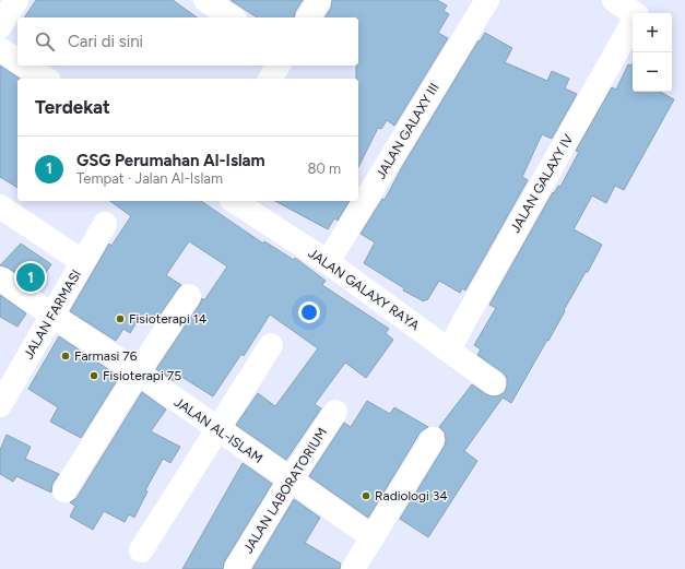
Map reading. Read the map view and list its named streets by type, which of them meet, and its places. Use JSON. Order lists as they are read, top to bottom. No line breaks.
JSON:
{"streets":{"street":["JALAN GALAXY III","JALAN GALAXY IV","JALAN GALAXY RAYA","JALAN FARMASI","JALAN AL-ISLAM","JALAN LABORATORIUM"]},"crossings":[["JALAN GALAXY III","JALAN GALAXY RAYA"],["JALAN GALAXY IV","JALAN GALAXY RAYA"],["JALAN FARMASI","JALAN AL-ISLAM"],["JALAN AL-ISLAM","JALAN LABORATORIUM"]],"places":["Fisioterapi 14","Farmasi 76","Fisioterapi 75","Radiologi 34"],"page":{"map_buttons":["+","−"],"search":"Cari di sini","heading":"Terdekat","list":[{"mark":"1","name":"GSG Perumahan Al-Islam","note":"Tempat · Jalan Al-Islam","value":"80 m"}],"pins":"1"}}
